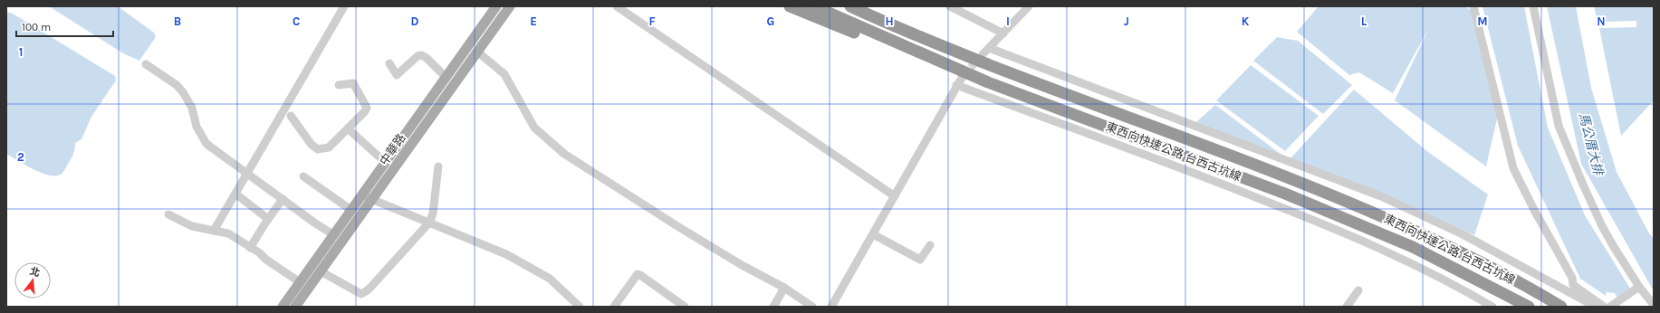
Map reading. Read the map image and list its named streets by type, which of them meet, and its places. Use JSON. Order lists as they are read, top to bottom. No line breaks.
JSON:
{"streets":{"highway":["東西向快速公路 台西古坑線"],"main road":["中華路"]},"water":["馬公厝大排"],"scale_bar":"100 m","north":"top","grid":{"columns":["B","C","D","E","F","G","H","I","J","K","L","M","N"],"rows":["1","2"]}}
